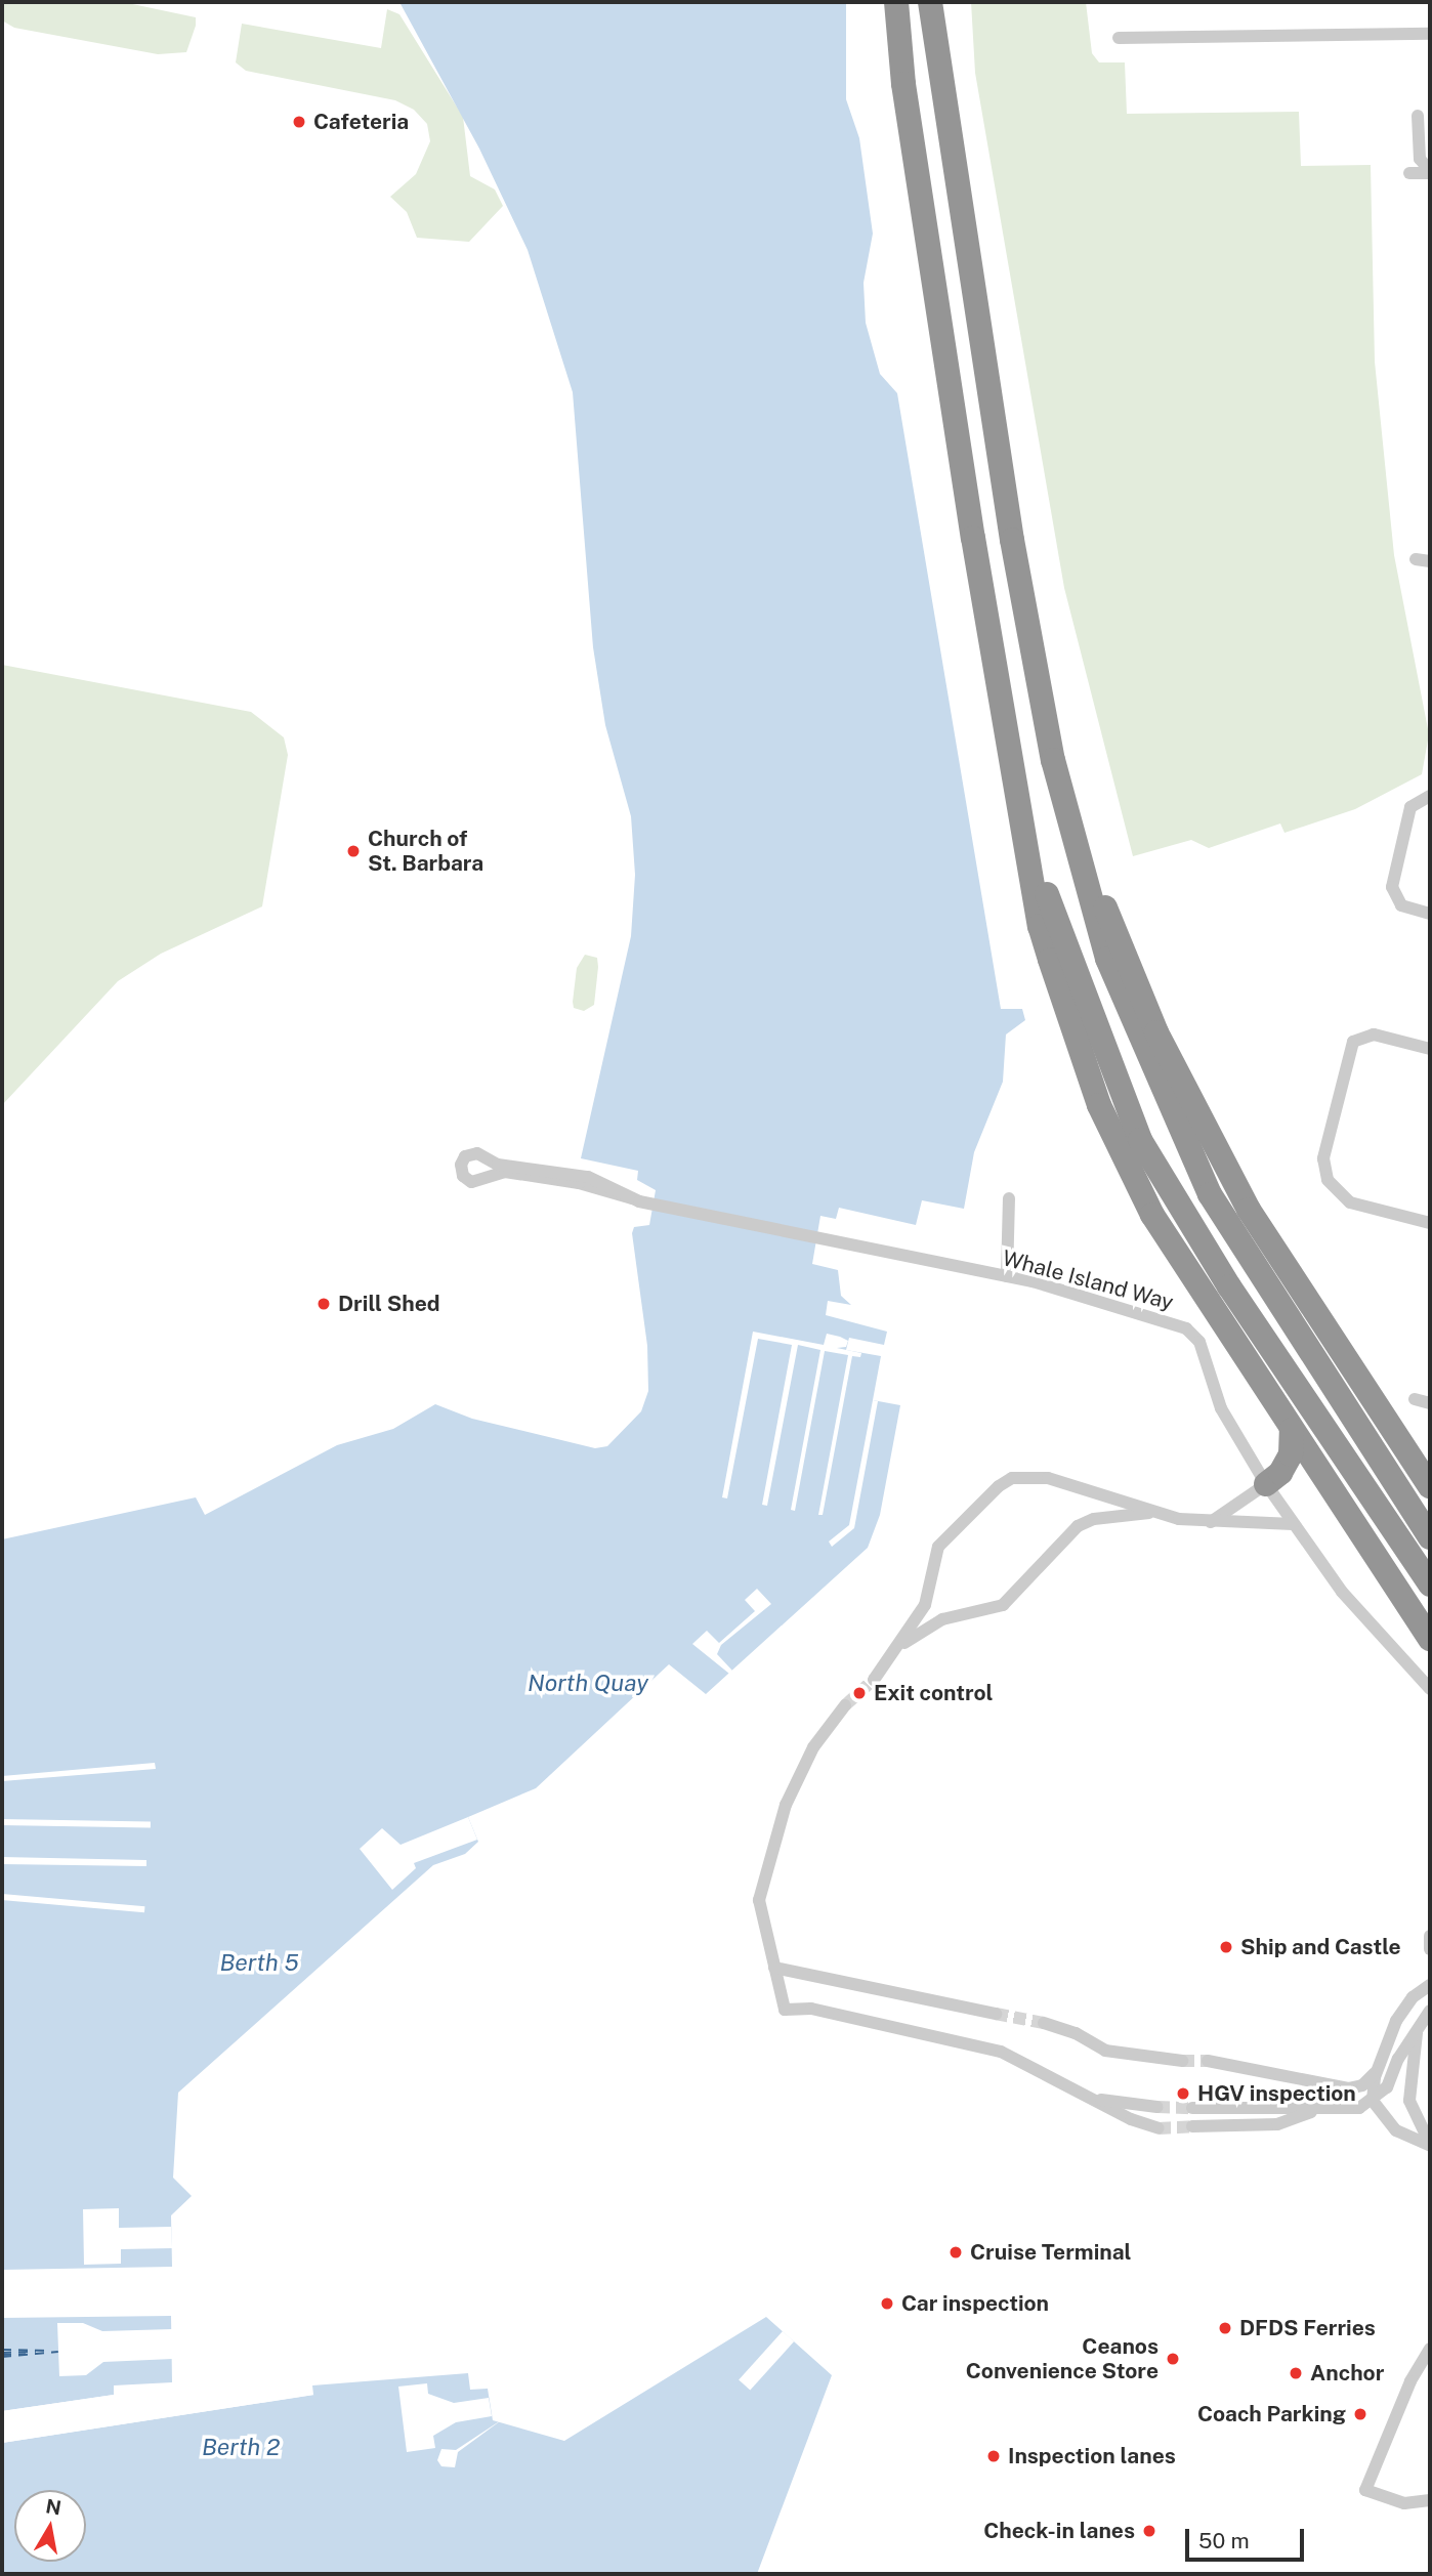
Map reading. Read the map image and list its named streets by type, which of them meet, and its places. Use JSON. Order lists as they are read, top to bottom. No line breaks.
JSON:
{"streets":{"street":["Whale Island Way"]},"water":["North Quay","Berth 5","Berth 2"],"places":["Cafeteria","Church of St. Barbara","Drill Shed","Exit control","Ship and Castle","HGV inspection","Cruise Terminal","Car inspection","DFDS Ferries","Ceanos Convenience Store","Anchor","Coach Parking","Inspection lanes","Check-in lanes"],"scale_bar":"50 m","north":"top"}
